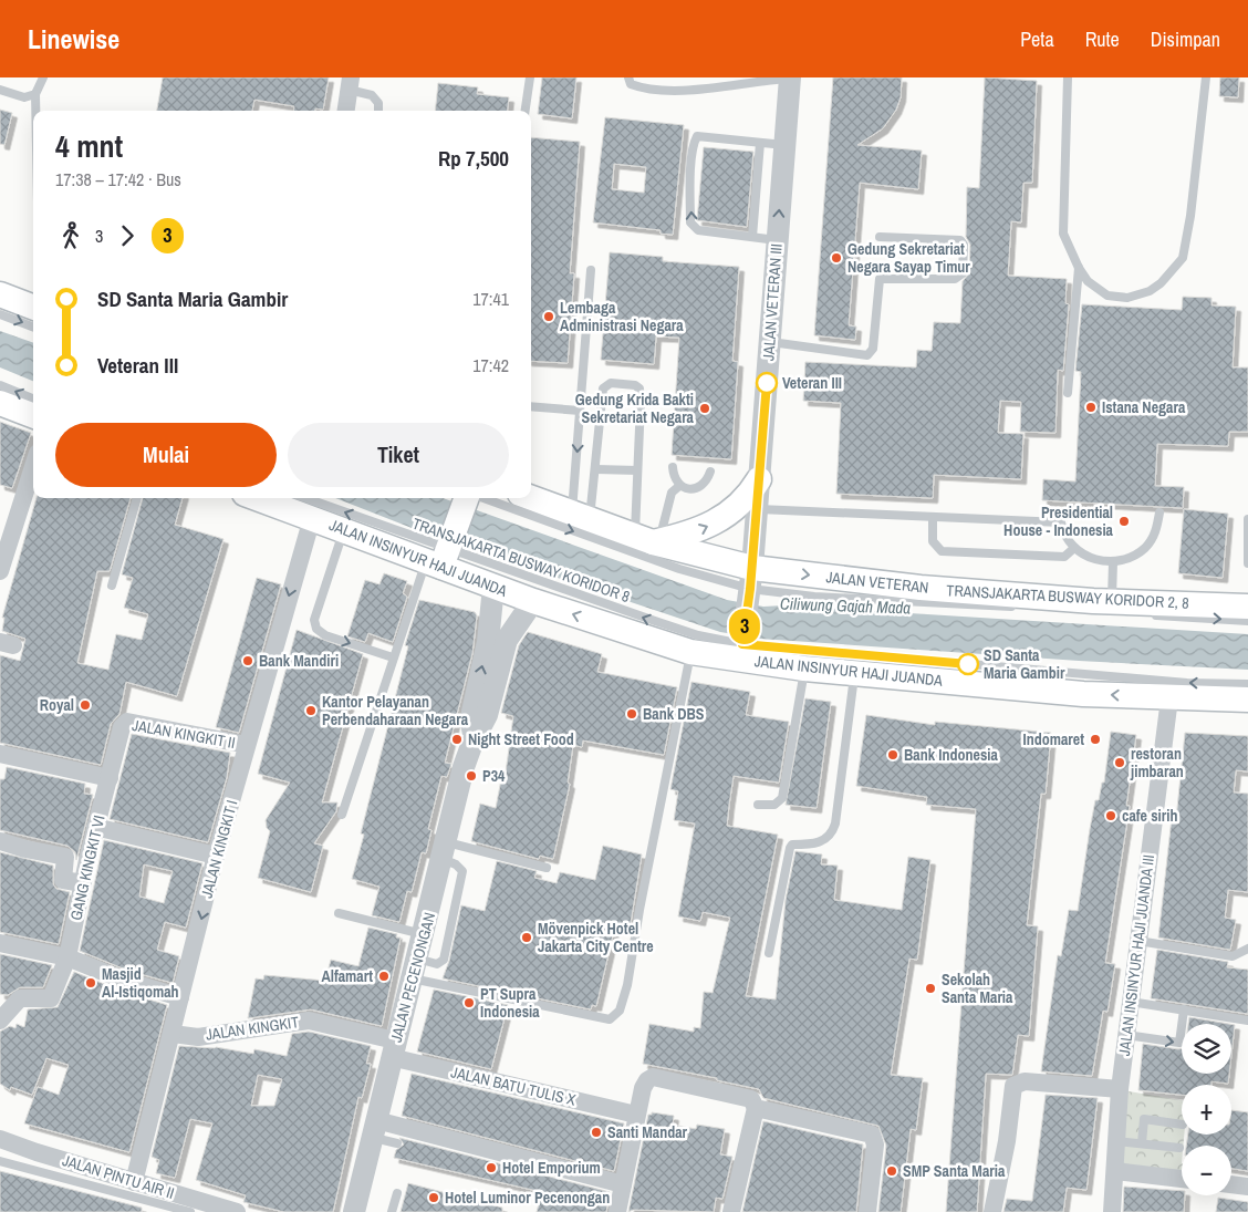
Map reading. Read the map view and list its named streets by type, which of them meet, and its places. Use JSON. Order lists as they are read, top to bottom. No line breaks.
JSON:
{"streets":{"main road":["JALAN INSINYUR HAJI JUANDA","JALAN VETERAN"],"street":["JALAN VETERAN III","JALAN KINGKIT II","JALAN KINGKIT I","GANG KINGKIT VI","JALAN INSINYUR HAJI JUANDA III","JALAN PECENONGAN","JALAN KINGKIT","JALAN BATU TULIS X","JALAN PINTU AIR II"],"lane":["TRANSJAKARTA BUSWAY KORIDOR 8","TRANSJAKARTA BUSWAY KORIDOR 2, 8"]},"crossings":[["JALAN VETERAN III","JALAN INSINYUR HAJI JUANDA"],["JALAN VETERAN III","TRANSJAKARTA BUSWAY KORIDOR 8"],["JALAN VETERAN III","JALAN VETERAN"],["JALAN VETERAN III","TRANSJAKARTA BUSWAY KORIDOR 2, 8"],["JALAN INSINYUR HAJI JUANDA","TRANSJAKARTA BUSWAY KORIDOR 8"],["JALAN INSINYUR HAJI JUANDA","JALAN KINGKIT I"],["JALAN INSINYUR HAJI JUANDA","JALAN INSINYUR HAJI JUANDA III"],["JALAN INSINYUR HAJI JUANDA","JALAN PECENONGAN"],["JALAN VETERAN","TRANSJAKARTA BUSWAY KORIDOR 2, 8"],["JALAN KINGKIT II","JALAN KINGKIT I"],["JALAN KINGKIT II","GANG KINGKIT VI"],["JALAN KINGKIT I","JALAN KINGKIT"],["JALAN KINGKIT I","JALAN PINTU AIR II"],["JALAN PECENONGAN","JALAN KINGKIT"],["JALAN PECENONGAN","JALAN BATU TULIS X"],["JALAN KINGKIT","JALAN BATU TULIS X"]],"one_way":["JALAN INSINYUR HAJI JUANDA","TRANSJAKARTA BUSWAY KORIDOR 8","JALAN VETERAN","TRANSJAKARTA BUSWAY KORIDOR 2, 8","JALAN KINGKIT I"],"water":["Ciliwung Gajah Mada"],"places":["Gedung Sekretariat Negara Sayap Timur","Lembaga Administrasi Negara","Veteran III","Istana Negara","Gedung Krida Bakti Sekretariat Negara","Presidential House - Indonesia","Bank Mandiri","SD Santa Maria Gambir","Royal","Kantor Pelayanan Perbendaharaan Negara","Bank DBS","Night Street Food","Indomaret","Bank Indonesia","restoran jimbaran","P34","cafe sirih","Mövenpick Hotel Jakarta City Centre","Alfamart","Masjid Al-Istiqomah","Sekolah Santa Maria","PT Supra Indonesia","Santi Mandar","Hotel Emporium","SMP Santa Maria","Hotel Luminor Pecenongan"],"lines":["bus line 3"],"page":{"header":"Linewise","nav":["Peta","Rute","Disimpan"],"on_map":"3","heading":["4 mnt","17:38 – 17:42 · Bus","Rp 7,500"],"legs":["3","3"],"list":[{"name":"SD Santa Maria Gambir","value":"17:41"},{"name":"Veteran III","value":"17:42"}],"buttons":["Mulai","Tiket"],"map_buttons":["+","−"]}}
